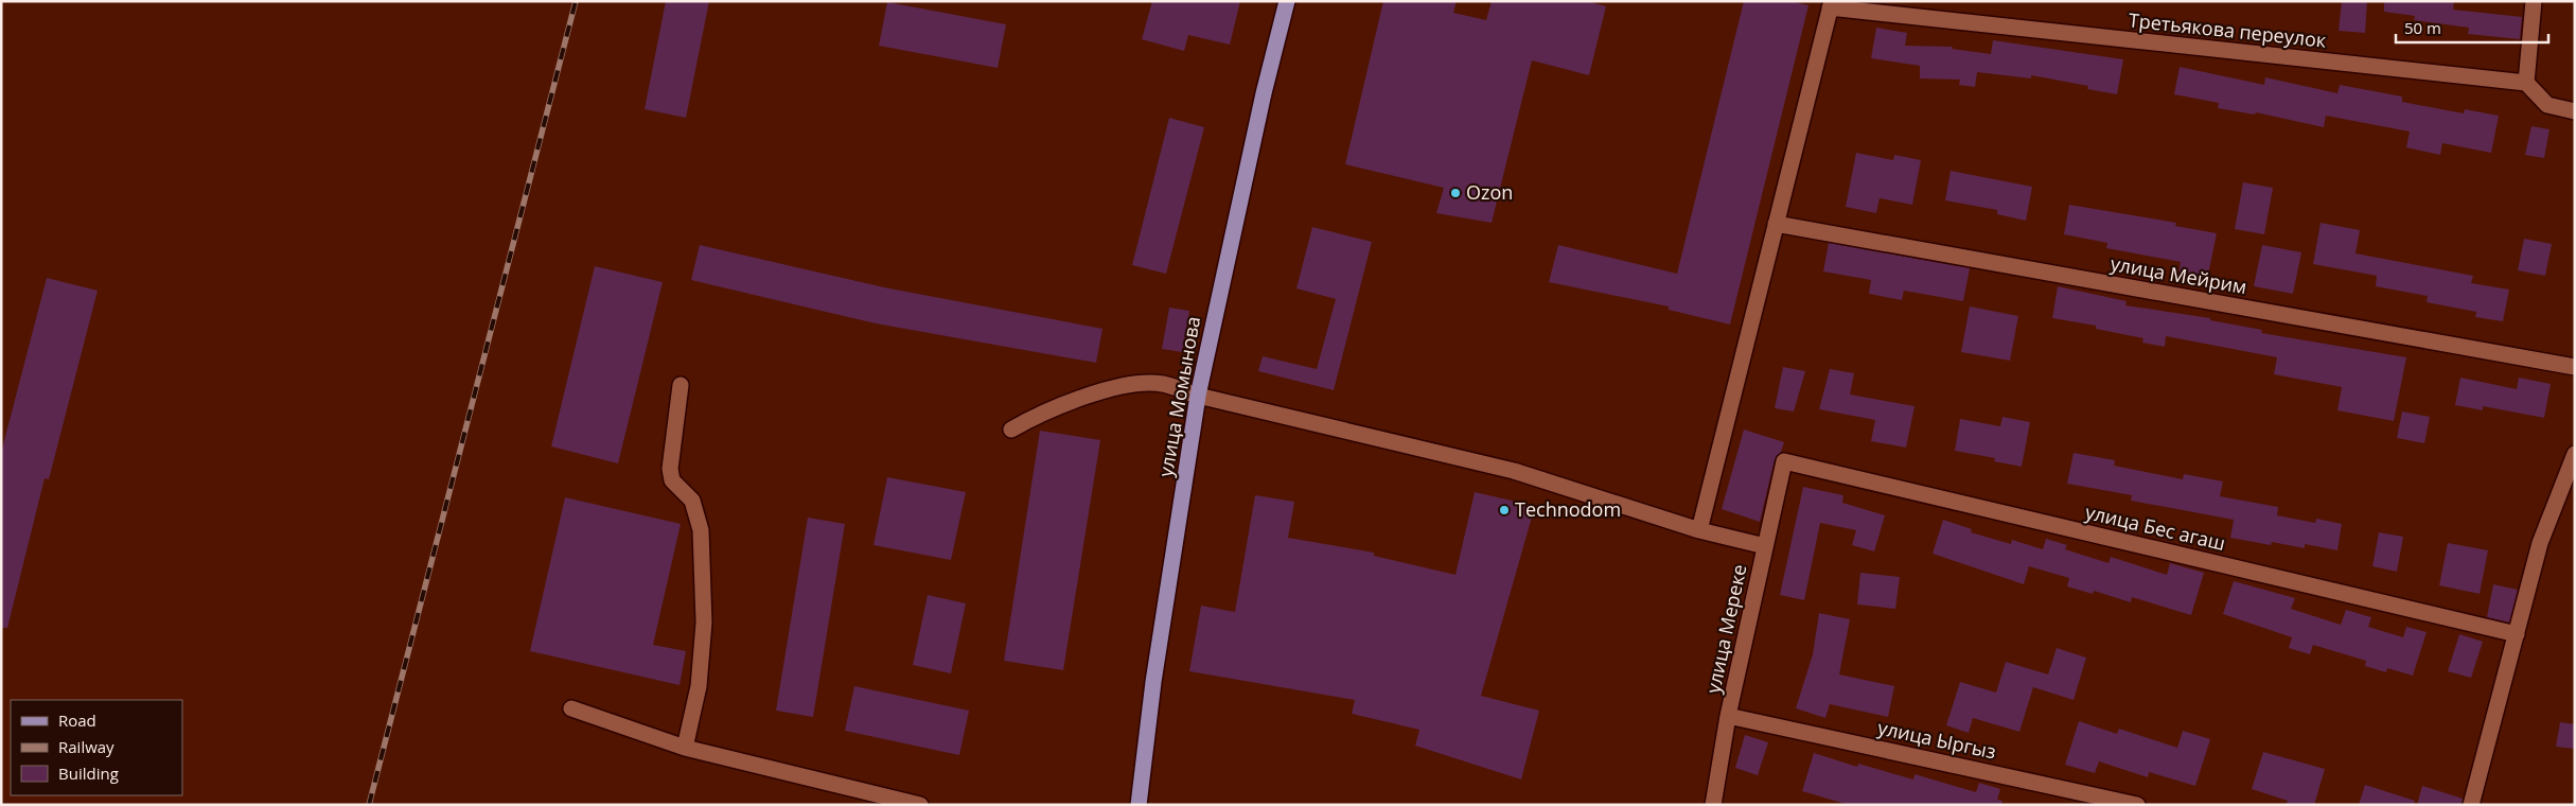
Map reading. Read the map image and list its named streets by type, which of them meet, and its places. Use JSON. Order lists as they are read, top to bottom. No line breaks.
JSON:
{"streets":{"main road":["улица Момынова"],"street":["Третьякова переулок","улица Мейрим","улица Бес агаш","улица Мереке","улица Ыргыз"]},"crossings":[["улица Бес агаш","улица Мереке"],["улица Мереке","улица Ыргыз"]],"places":["Ozon","Technodom"],"legend":["Road","Railway","Building"],"scale_bar":"50 m"}
